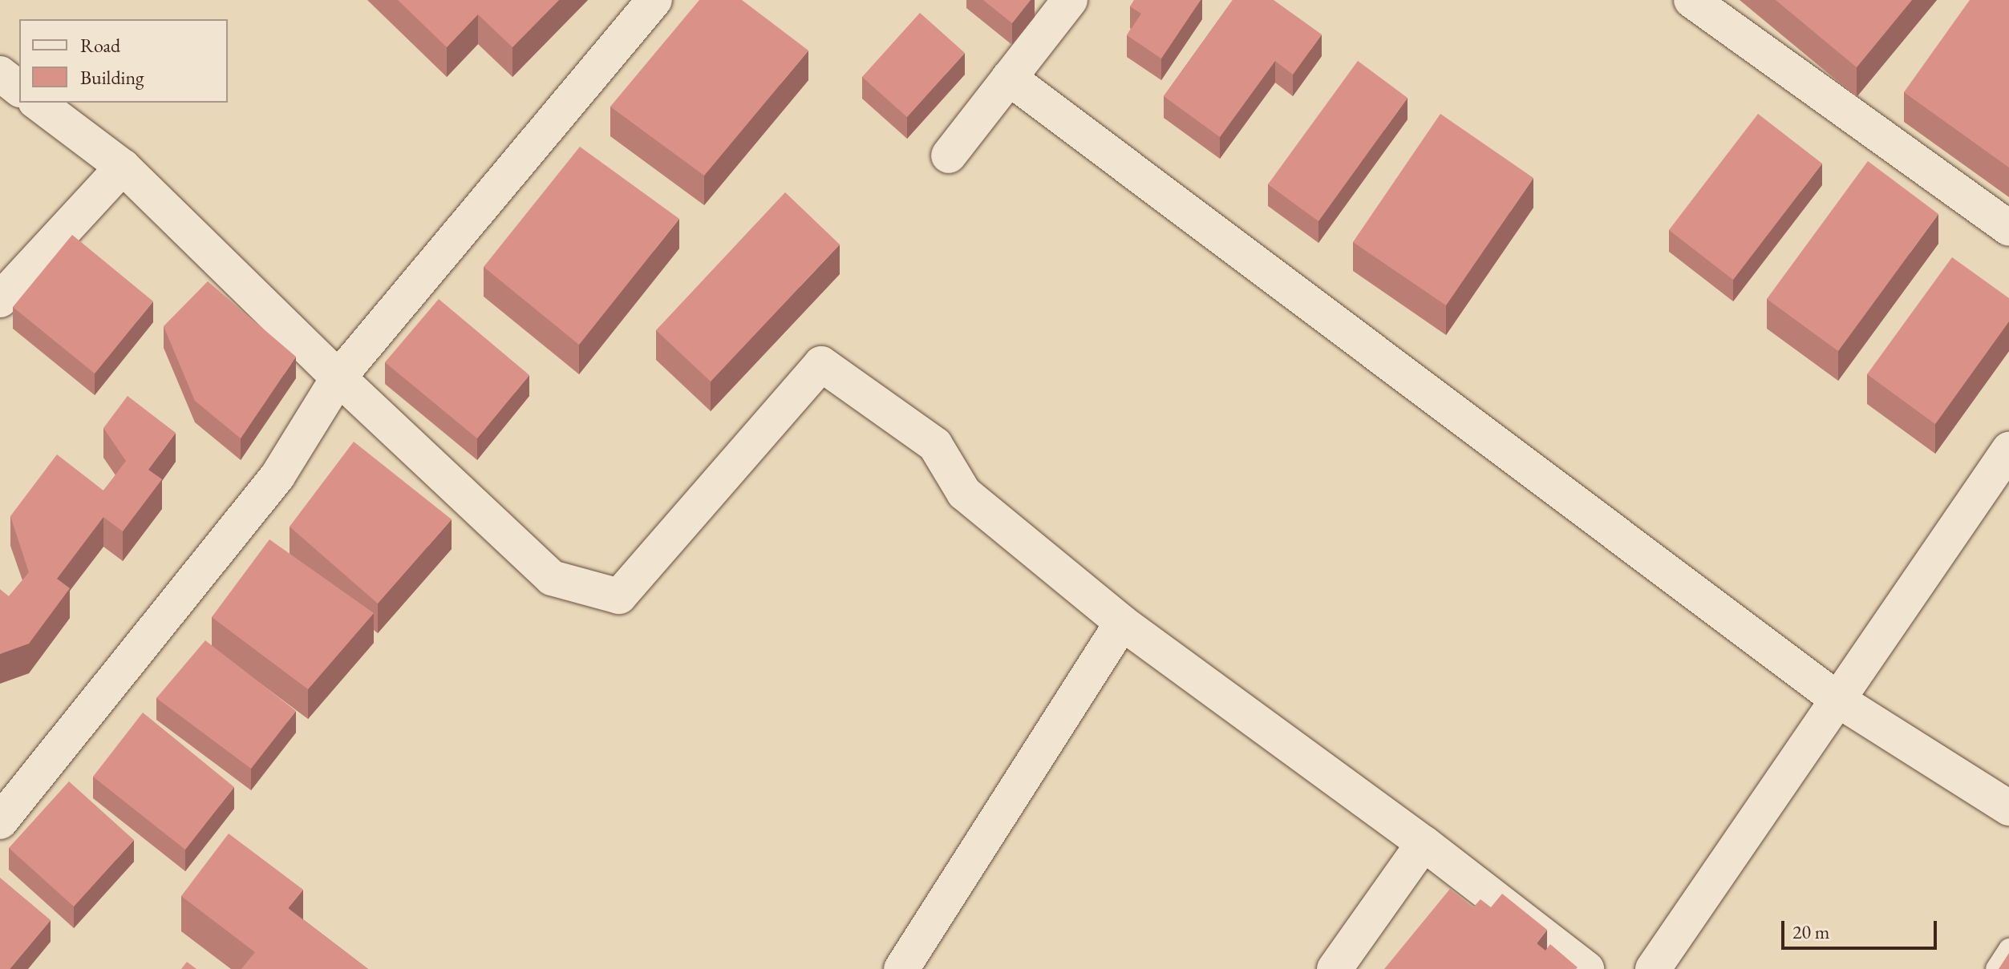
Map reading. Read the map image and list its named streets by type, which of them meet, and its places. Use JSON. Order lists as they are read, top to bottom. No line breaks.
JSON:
{"legend":["Road","Building"],"scale_bar":"20 m"}
